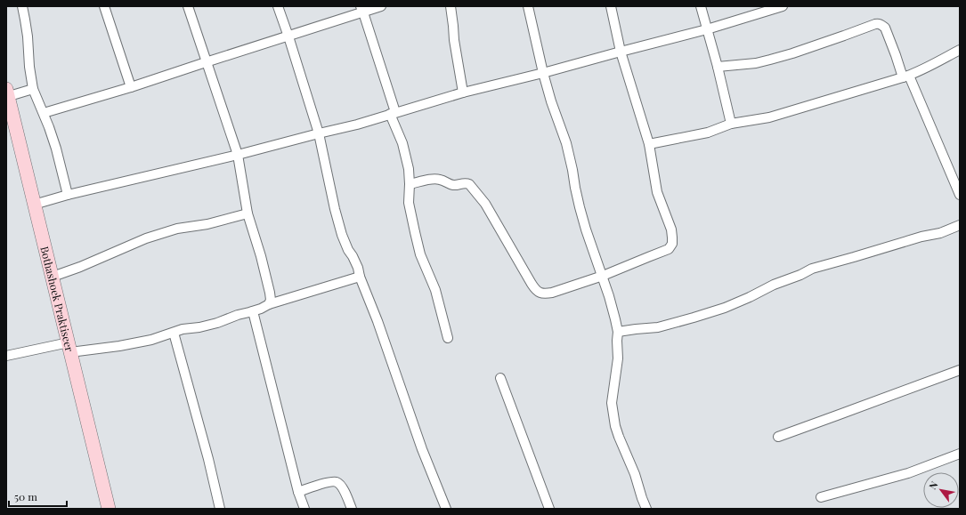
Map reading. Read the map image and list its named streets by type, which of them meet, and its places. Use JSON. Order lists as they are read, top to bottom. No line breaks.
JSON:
{"streets":{"street":["Bothashoek Praktiseer"]},"scale_bar":"50 m","north":"top left"}
